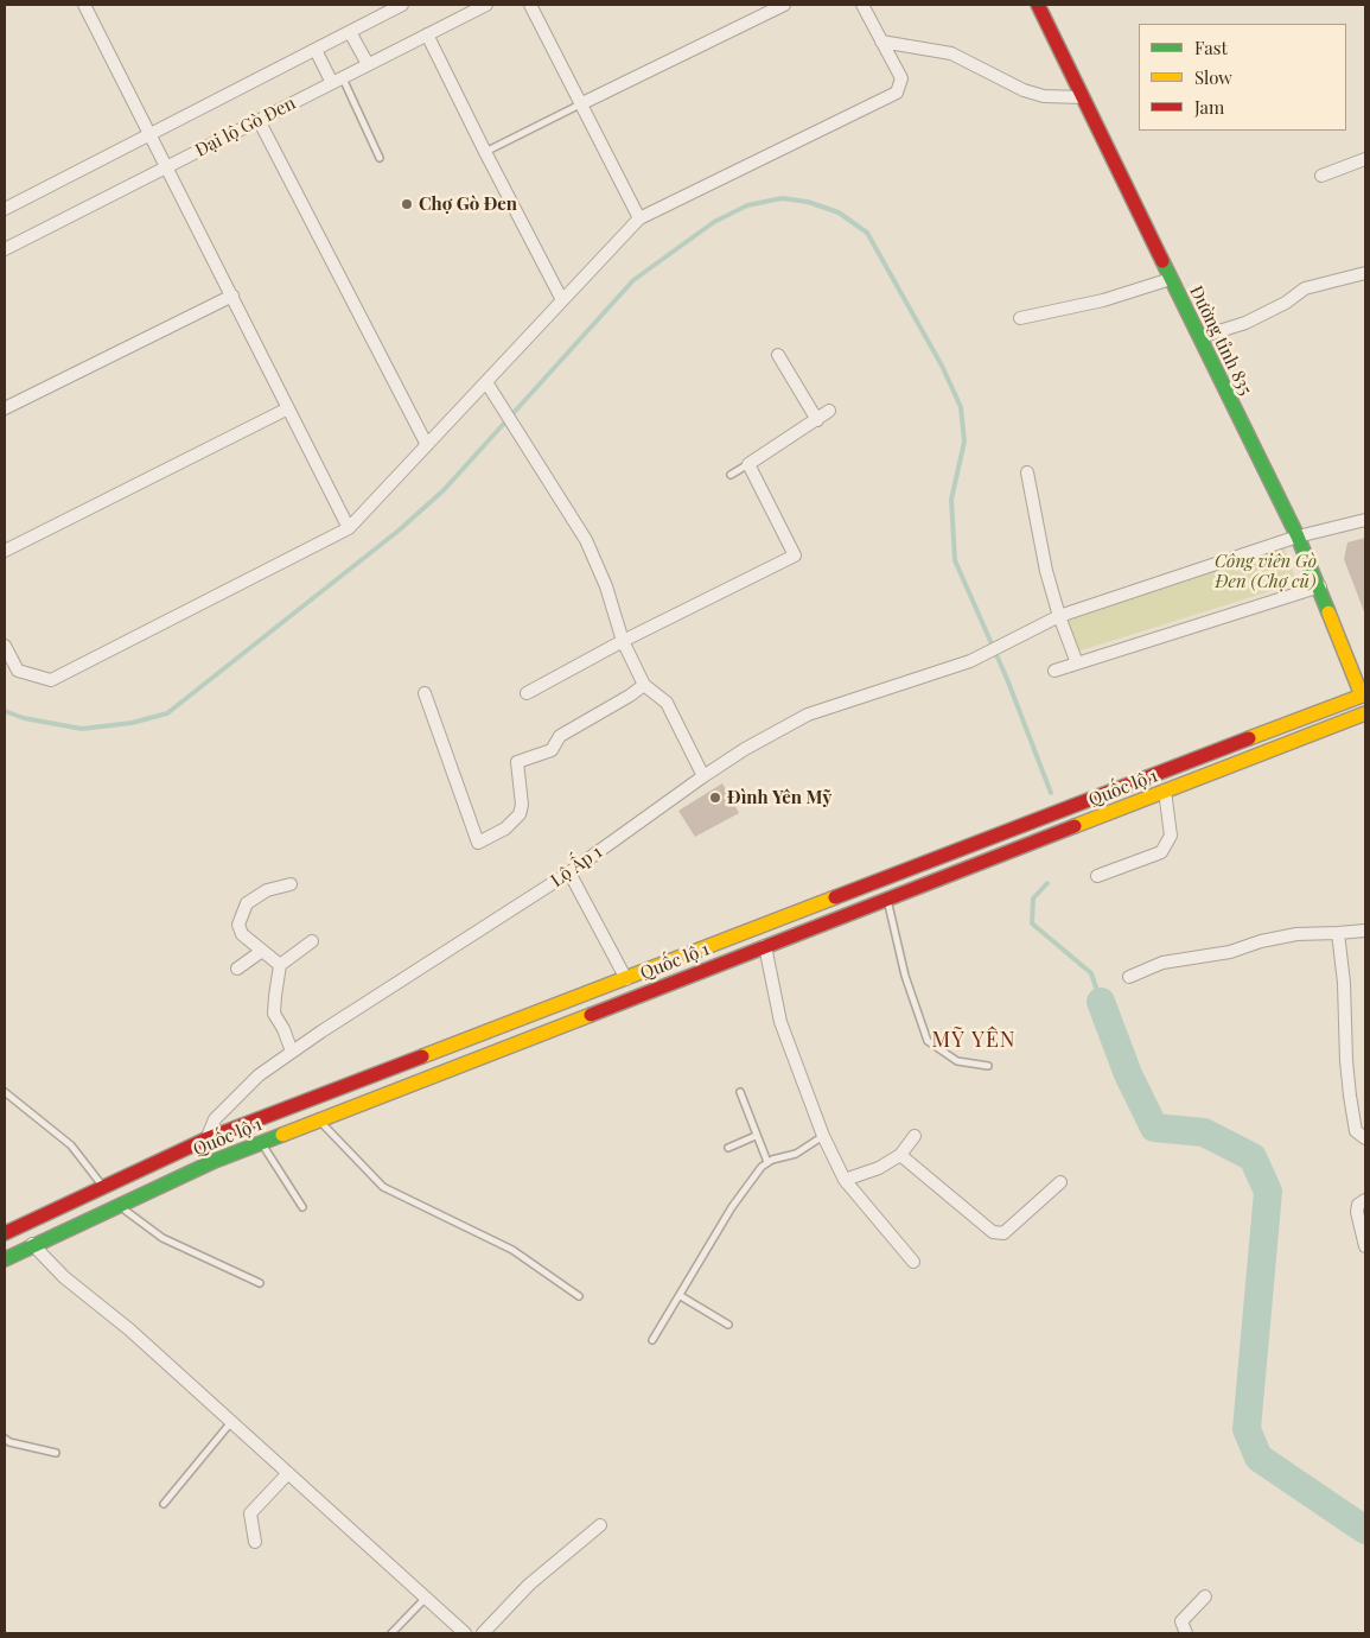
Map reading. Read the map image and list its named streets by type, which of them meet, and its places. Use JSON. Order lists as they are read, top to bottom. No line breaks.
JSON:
{"streets":{"main road":["Đường tỉnh 835","Quốc lộ 1"],"street":["Đại lộ Gò Đen","Lộ Ấp 1"]},"crossings":[["Đường tỉnh 835","Quốc lộ 1"],["Đường tỉnh 835","Lộ Ấp 1"],["Quốc lộ 1","Lộ Ấp 1"]],"districts":["MỸ YÊN"],"parks":["Công viên Gò Đen (Chợ cũ)"],"places":["Chợ Gò Đen","Đình Yên Mỹ"],"legend":["Fast","Slow","Jam"]}
